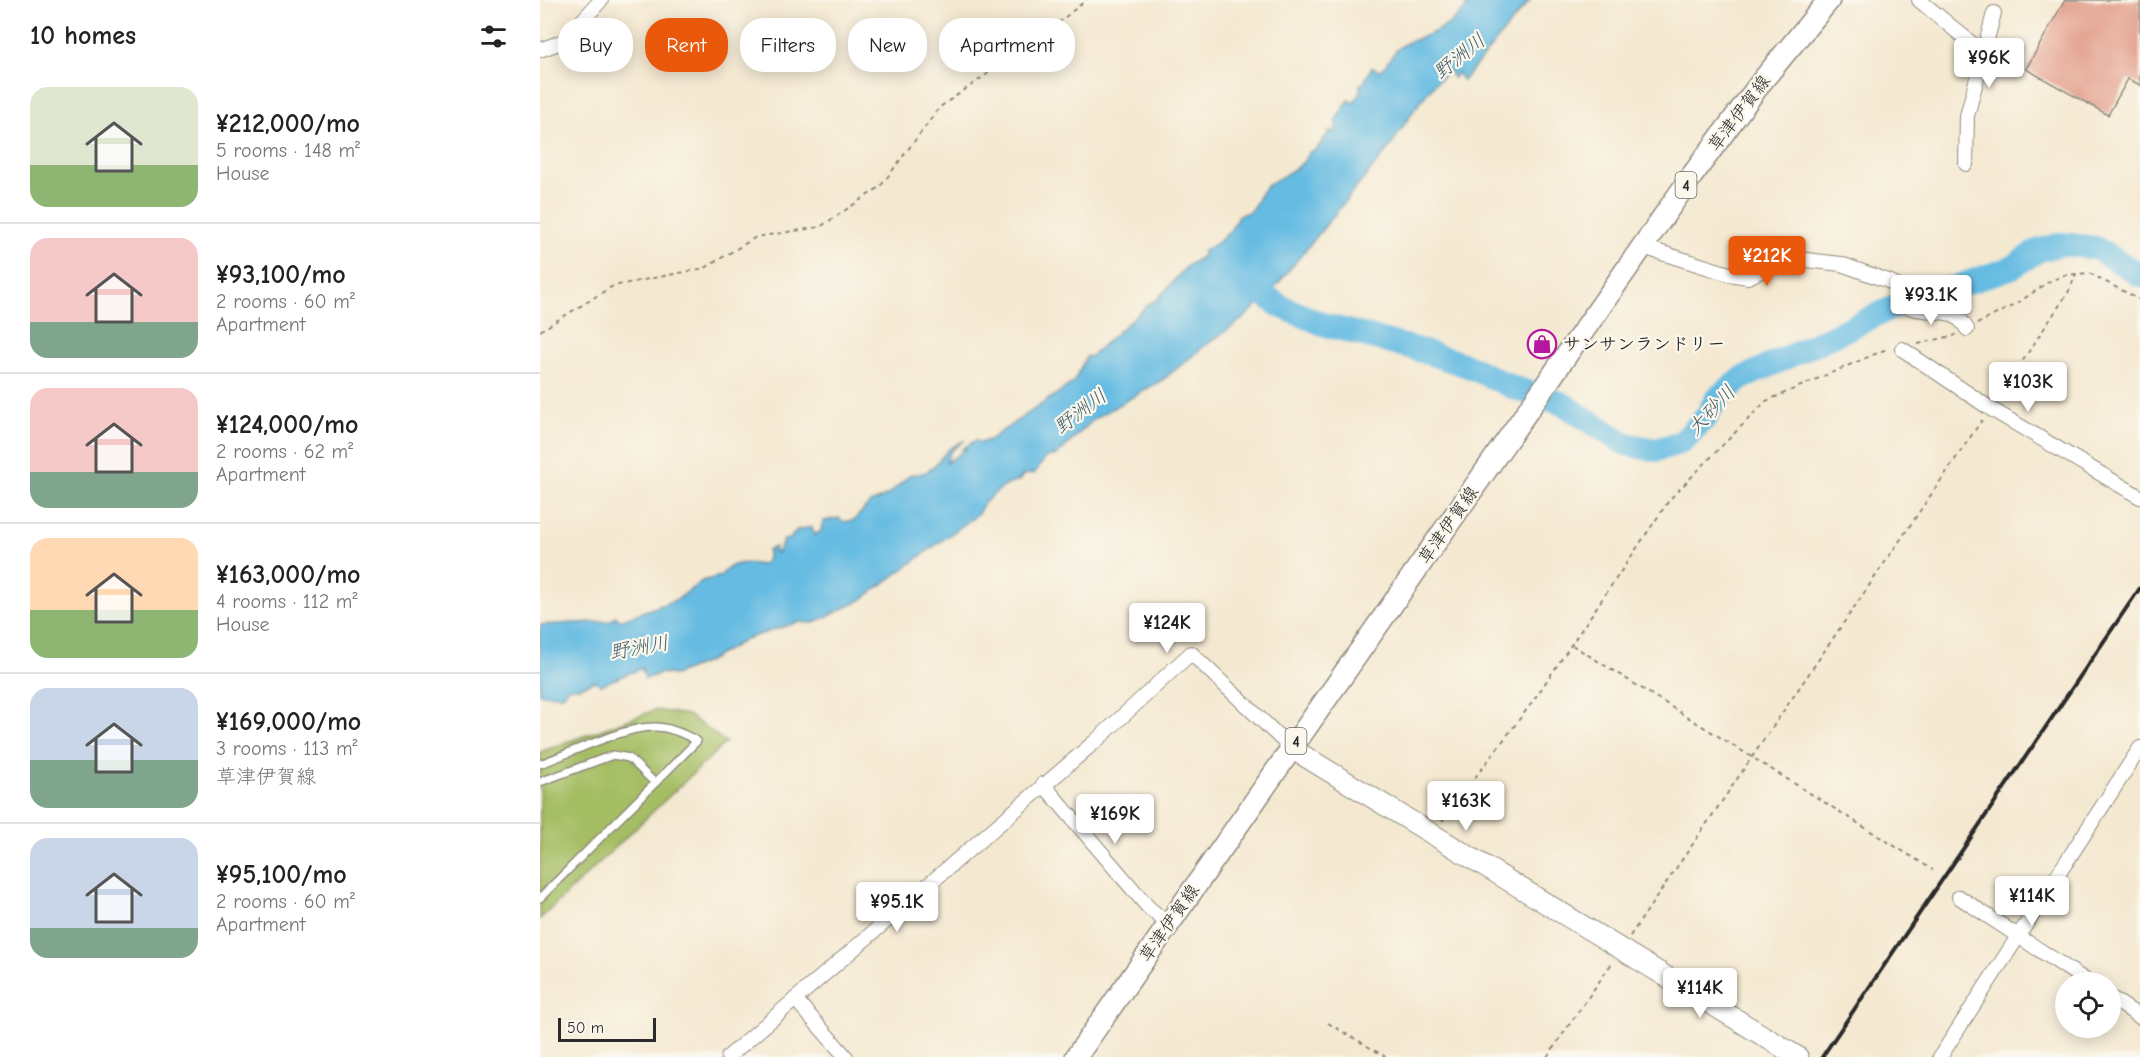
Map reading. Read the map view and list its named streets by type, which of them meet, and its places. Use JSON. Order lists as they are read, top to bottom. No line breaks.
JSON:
{"streets":{"main road":["草津伊賀線","4"]},"water":["野洲川","大砂川"],"places":{"shop":["サンサンランドリー"]},"scale_bar":"50 m","page":{"heading":"10 homes","chip":["Buy","Rent","Filters","New","Apartment"],"price":["¥96K","¥212K","¥93.1K","¥103K","¥124K","¥163K","¥169K","¥114K","¥95.1K","¥114K"],"list":[{"name":"¥212,000/mo","note":"5 rooms · 148 m² · House"},{"name":"¥93,100/mo","note":"2 rooms · 60 m² · Apartment"},{"name":"¥124,000/mo","note":"2 rooms · 62 m² · Apartment"},{"name":"¥163,000/mo","note":"4 rooms · 112 m² · House"},{"name":"¥169,000/mo","note":"3 rooms · 113 m² · 草津伊賀線"},{"name":"¥95,100/mo","note":"2 rooms · 60 m² · Apartment"}],"scale":"50 m"}}
